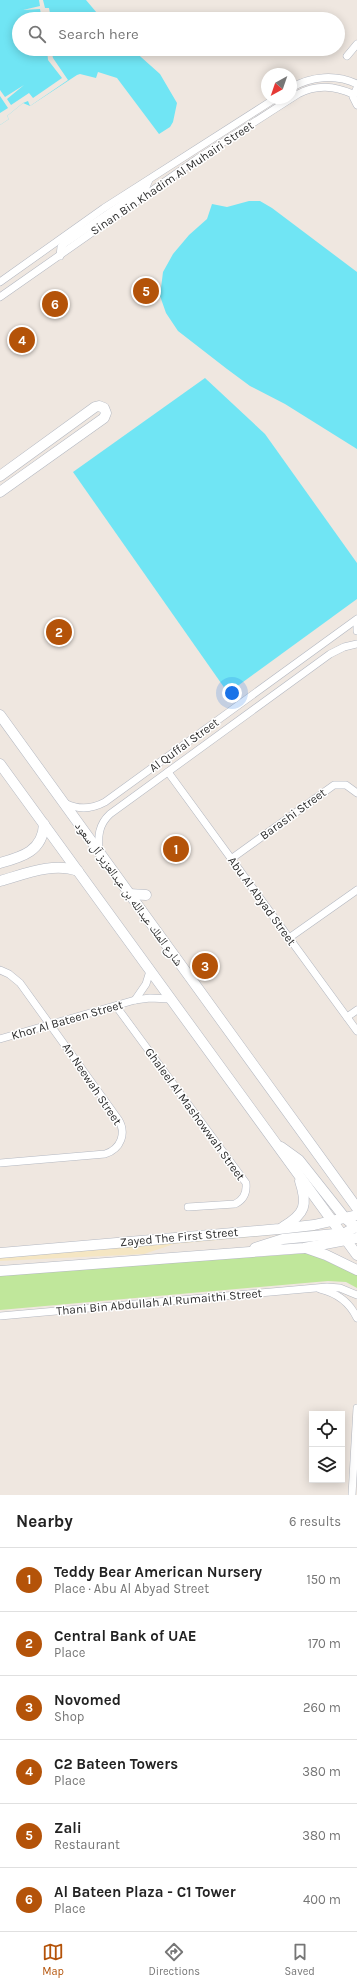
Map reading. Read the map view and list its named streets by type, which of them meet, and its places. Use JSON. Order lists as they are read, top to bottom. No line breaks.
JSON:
{"streets":{"main road":["شارع الملك عبدالله بن عبدالعزيز آل سعود","Zayed The First Street"],"street":["Sinan Bin Khadim Al Muhairi Street","Al Quffal Street","Barashi Street","Abu Al Abyad Street","Khor Al Bateen Street","An Neewah Street","Ghaleel Al Mashowwah Street","Thani Bin Abdullah Al Rumaithi Street"]},"crossings":[["Al Quffal Street","شارع الملك عبدالله بن عبدالعزيز آل سعود"],["Al Quffal Street","Abu Al Abyad Street"],["Barashi Street","Abu Al Abyad Street"],["Khor Al Bateen Street","An Neewah Street"],["Khor Al Bateen Street","Ghaleel Al Mashowwah Street"]],"north":"bottom left","page":{"search":"Search here","pins":["5","6","4","2","1","3"],"heading":["Nearby","6 results"],"list":[{"mark":"1","name":"Teddy Bear American Nursery","note":"Place · Abu Al Abyad Street","value":"150 m"},{"mark":"2","name":"Central Bank of UAE","note":"Place","value":"170 m"},{"mark":"3","name":"Novomed","note":"Shop","value":"260 m"},{"mark":"4","name":"C2 Bateen Towers","note":"Place","value":"380 m"},{"mark":"5","name":"Zali","note":"Restaurant","value":"380 m"},{"mark":"6","name":"Al Bateen Plaza - C1 Tower","note":"Place","value":"400 m"}],"nav":["Map","Directions","Saved"]}}
